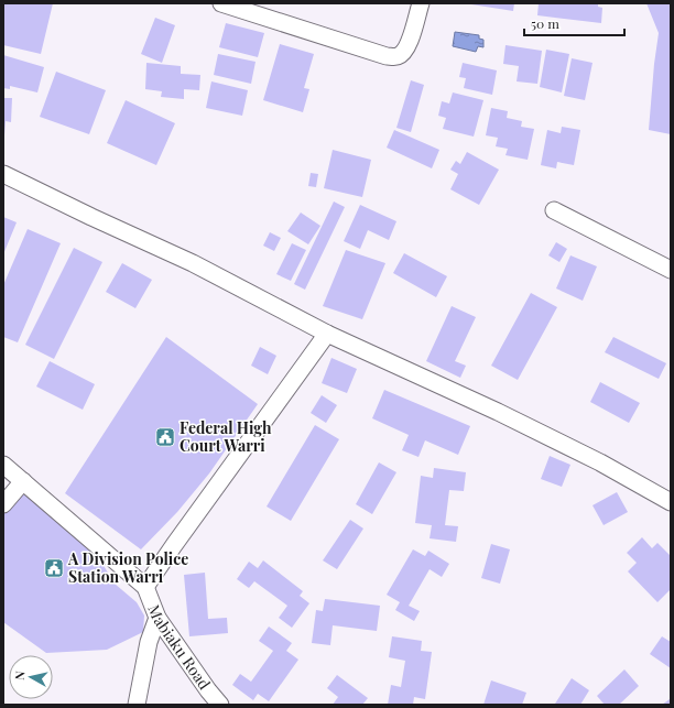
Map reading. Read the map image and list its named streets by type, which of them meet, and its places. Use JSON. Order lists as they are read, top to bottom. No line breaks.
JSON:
{"streets":{"street":["Mabiaku Road"]},"places":{"public building":["Federal High Court Warri","A Division Police Station Warri"]},"scale_bar":"50 m","north":"left"}
